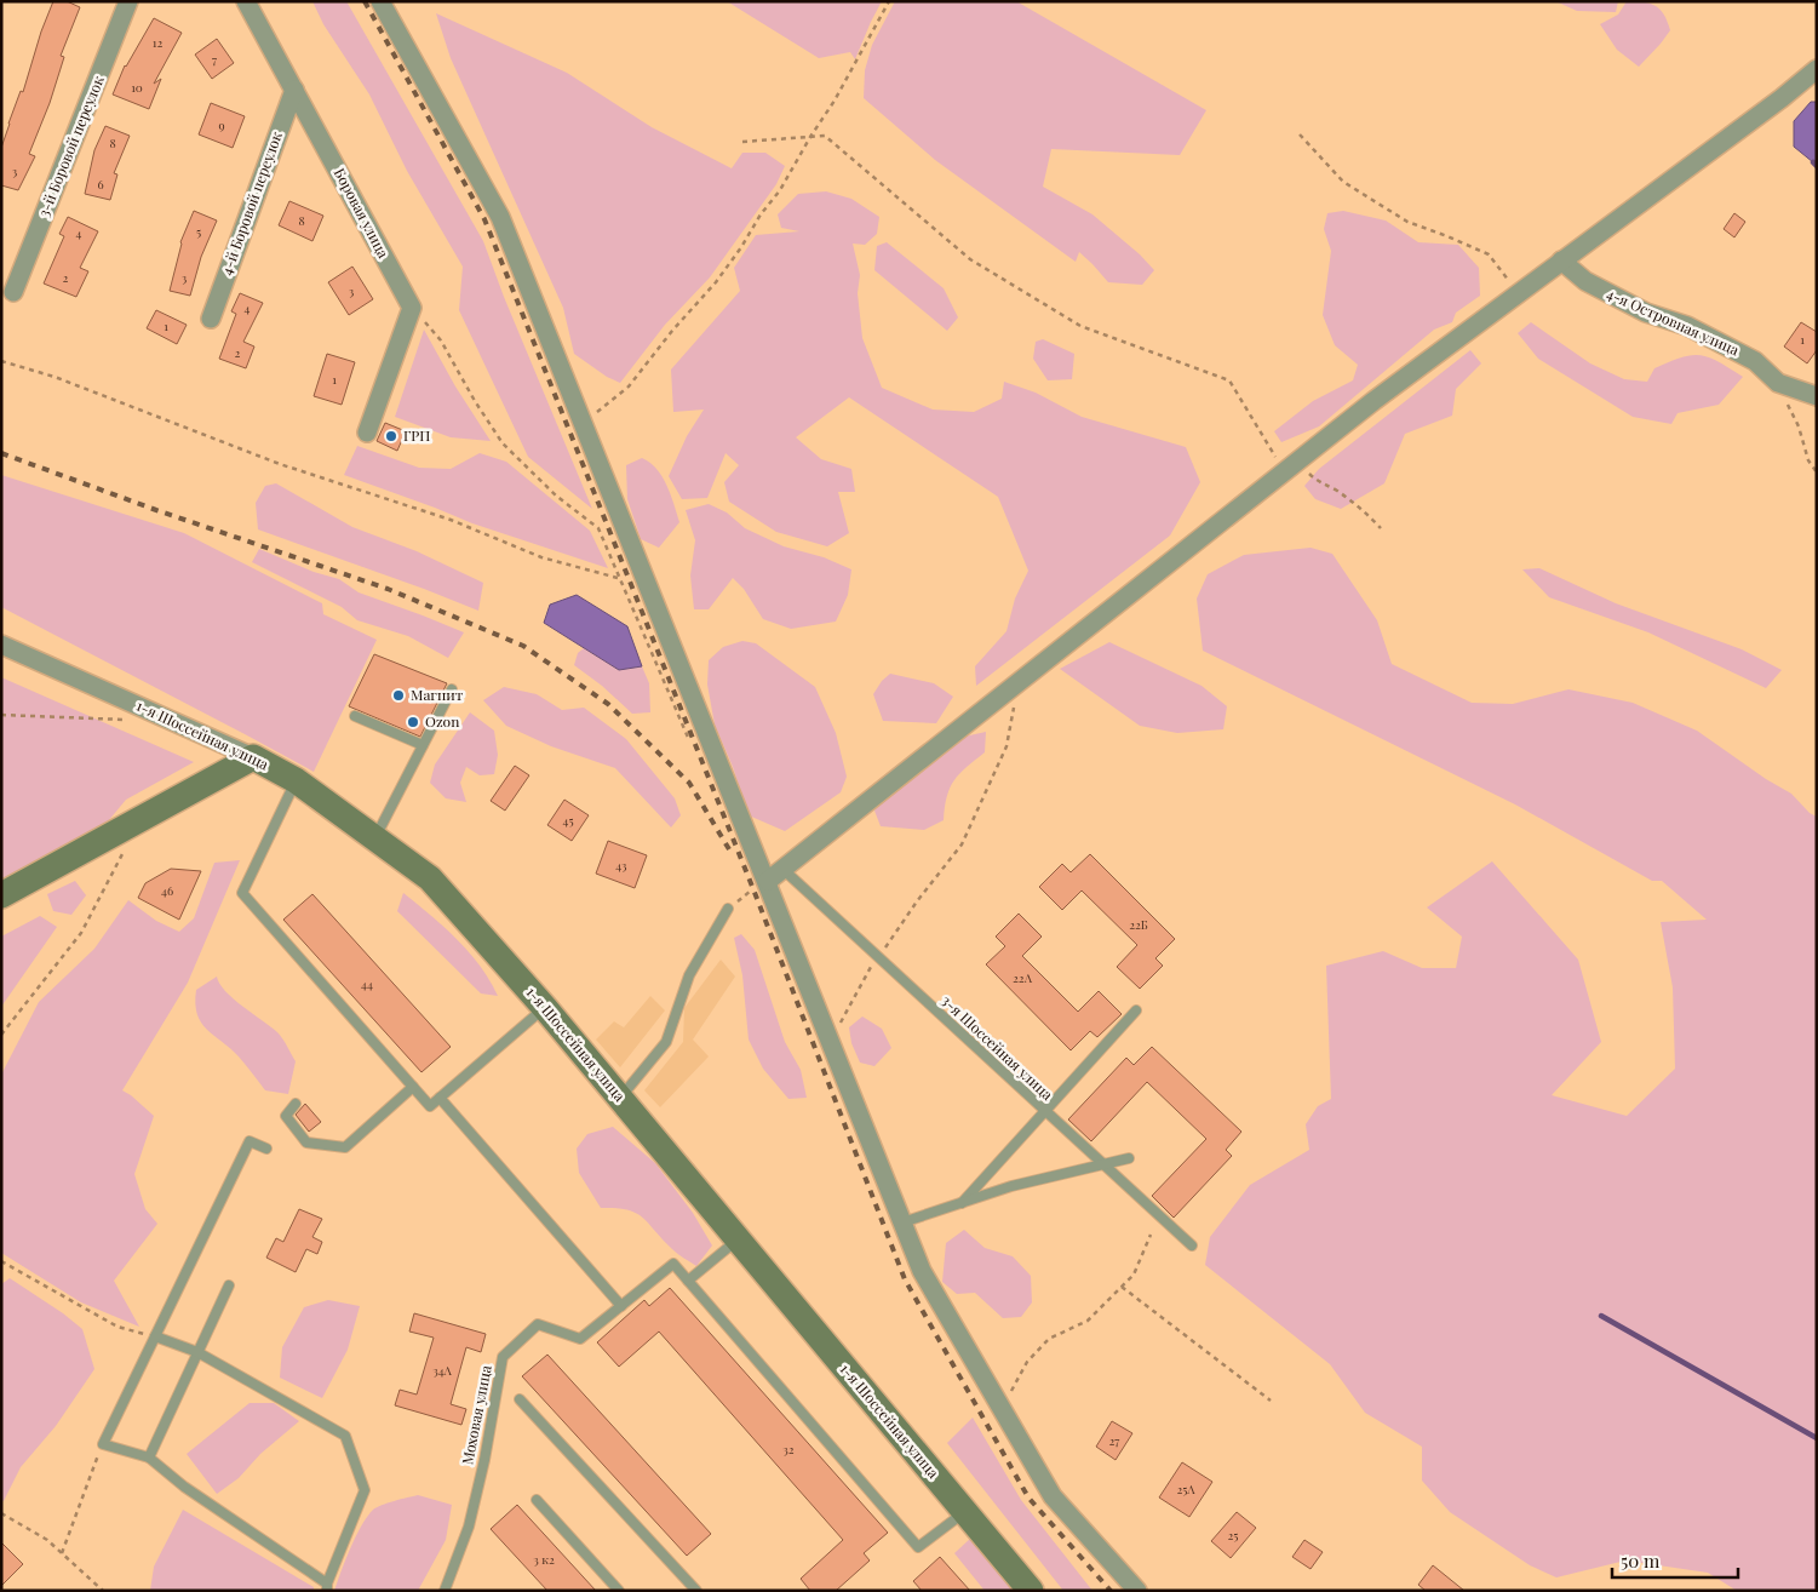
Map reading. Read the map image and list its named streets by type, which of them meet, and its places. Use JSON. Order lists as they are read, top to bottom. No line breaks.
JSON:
{"streets":{"street":["3-й Боровой переулок","4-й Боровой переулок","Боровая улица","4-я Островная улица","1-я Шоссейная улица"],"lane":["3-я Шоссейная улица","Моховая улица"]},"crossings":[["4-й Боровой переулок","Боровая улица"]],"places":["ГРП","Магнит","Ozon"],"house_numbers":["12","7","10","9","8","3","6","8","5","4","2","3","3","4","1","1","2","1","45","43","46","22Б","22А","44","34А","27","32","25А","25","3 к2"],"scale_bar":"50 m"}
